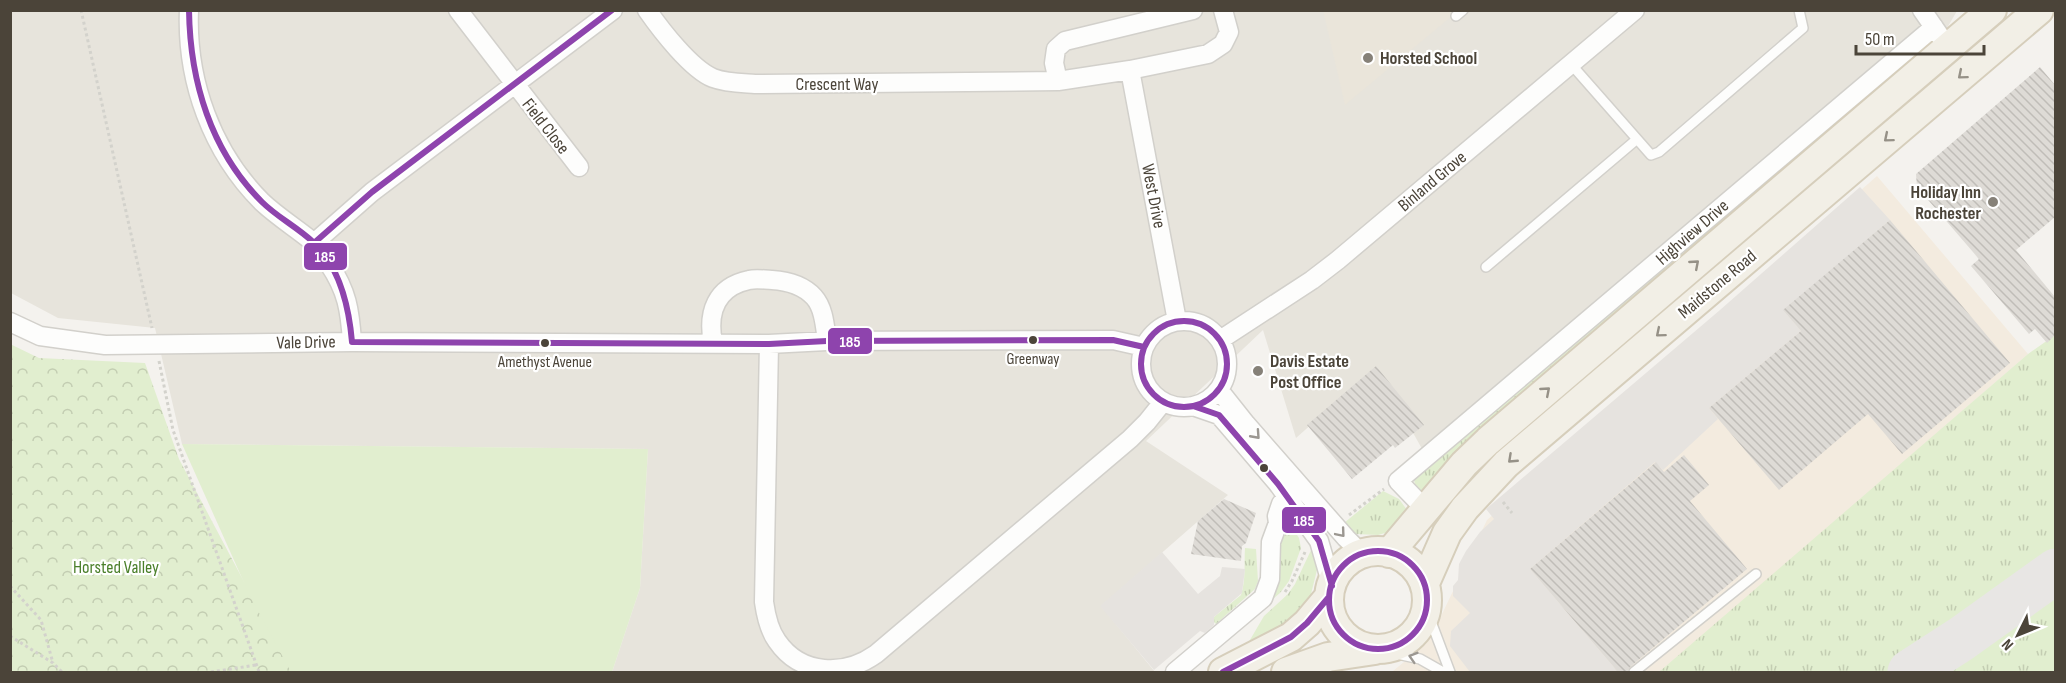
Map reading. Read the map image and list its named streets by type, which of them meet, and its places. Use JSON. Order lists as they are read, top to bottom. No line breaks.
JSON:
{"streets":{"main road":["Maidstone Road"],"street":["Crescent Way","Field Close","Binland Grove","West Drive","Highview Drive","Vale Drive"]},"crossings":[["Crescent Way","West Drive"],["Binland Grove","West Drive"],["Binland Grove","Vale Drive"],["West Drive","Vale Drive"],["Highview Drive","Maidstone Road"]],"parks":["Horsted Valley"],"places":["Horsted School","Holiday Inn Rochester","Greenway","Amethyst Avenue","Davis Estate Post Office"],"lines":["transit line 185"],"scale_bar":"50 m","north":"bottom left"}
